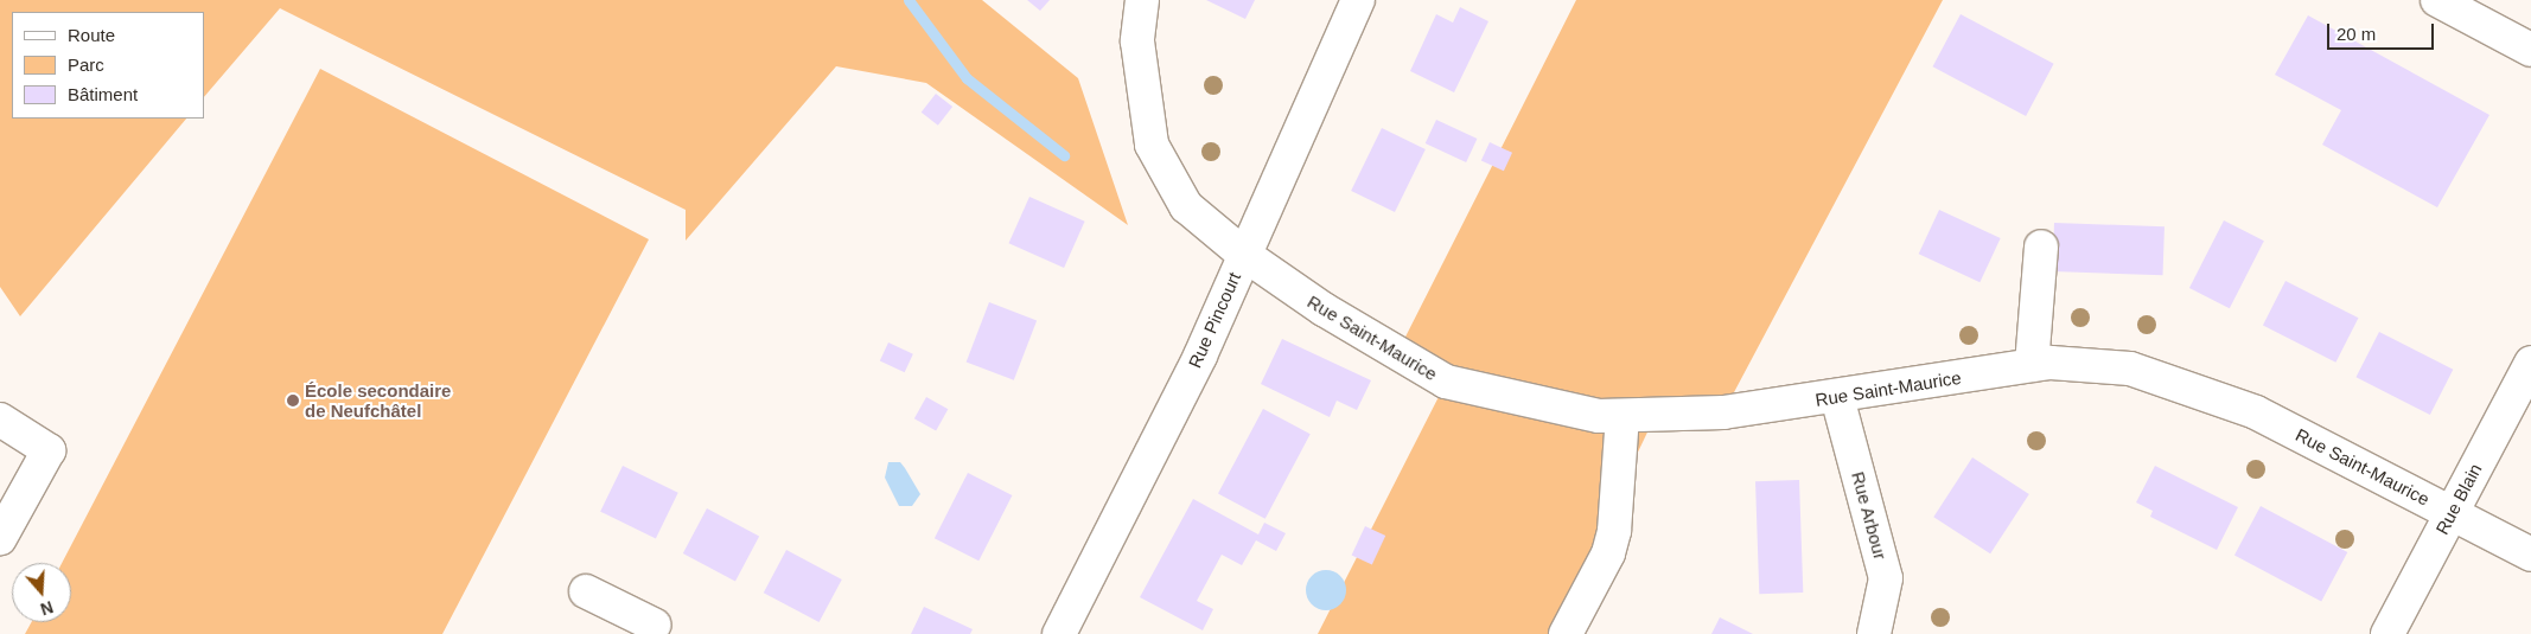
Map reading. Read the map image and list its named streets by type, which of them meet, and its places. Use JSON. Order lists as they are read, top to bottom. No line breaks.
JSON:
{"streets":{"street":["Rue Pincourt","Rue Saint-Maurice","Rue Blain","Rue Arbour"]},"crossings":[["Rue Pincourt","Rue Saint-Maurice"],["Rue Saint-Maurice","Rue Blain"],["Rue Saint-Maurice","Rue Arbour"]],"places":["École secondaire de Neufchâtel"],"legend":["Route","Parc","Bâtiment"],"scale_bar":"20 m","north":"bottom"}
